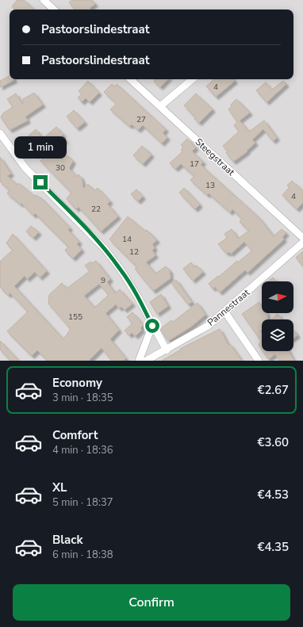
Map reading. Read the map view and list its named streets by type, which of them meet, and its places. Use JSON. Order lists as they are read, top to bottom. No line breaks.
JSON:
{"streets":{"street":["Steegstraat","Pannestraat"]},"house_numbers":["4","27","17","30","13","4","22","14","12","9","155"],"north":"right","page":{"banner":["Pastoorslindestraat","Pastoorslindestraat"],"bubble":"1 min","list":[{"name":"Economy","note":"3 min · 18:35","value":"€2.67"},{"name":"Comfort","note":"4 min · 18:36","value":"€3.60"},{"name":"XL","note":"5 min · 18:37","value":"€4.53"},{"name":"Black","note":"6 min · 18:38","value":"€4.35"}],"buttons":"Confirm"}}
